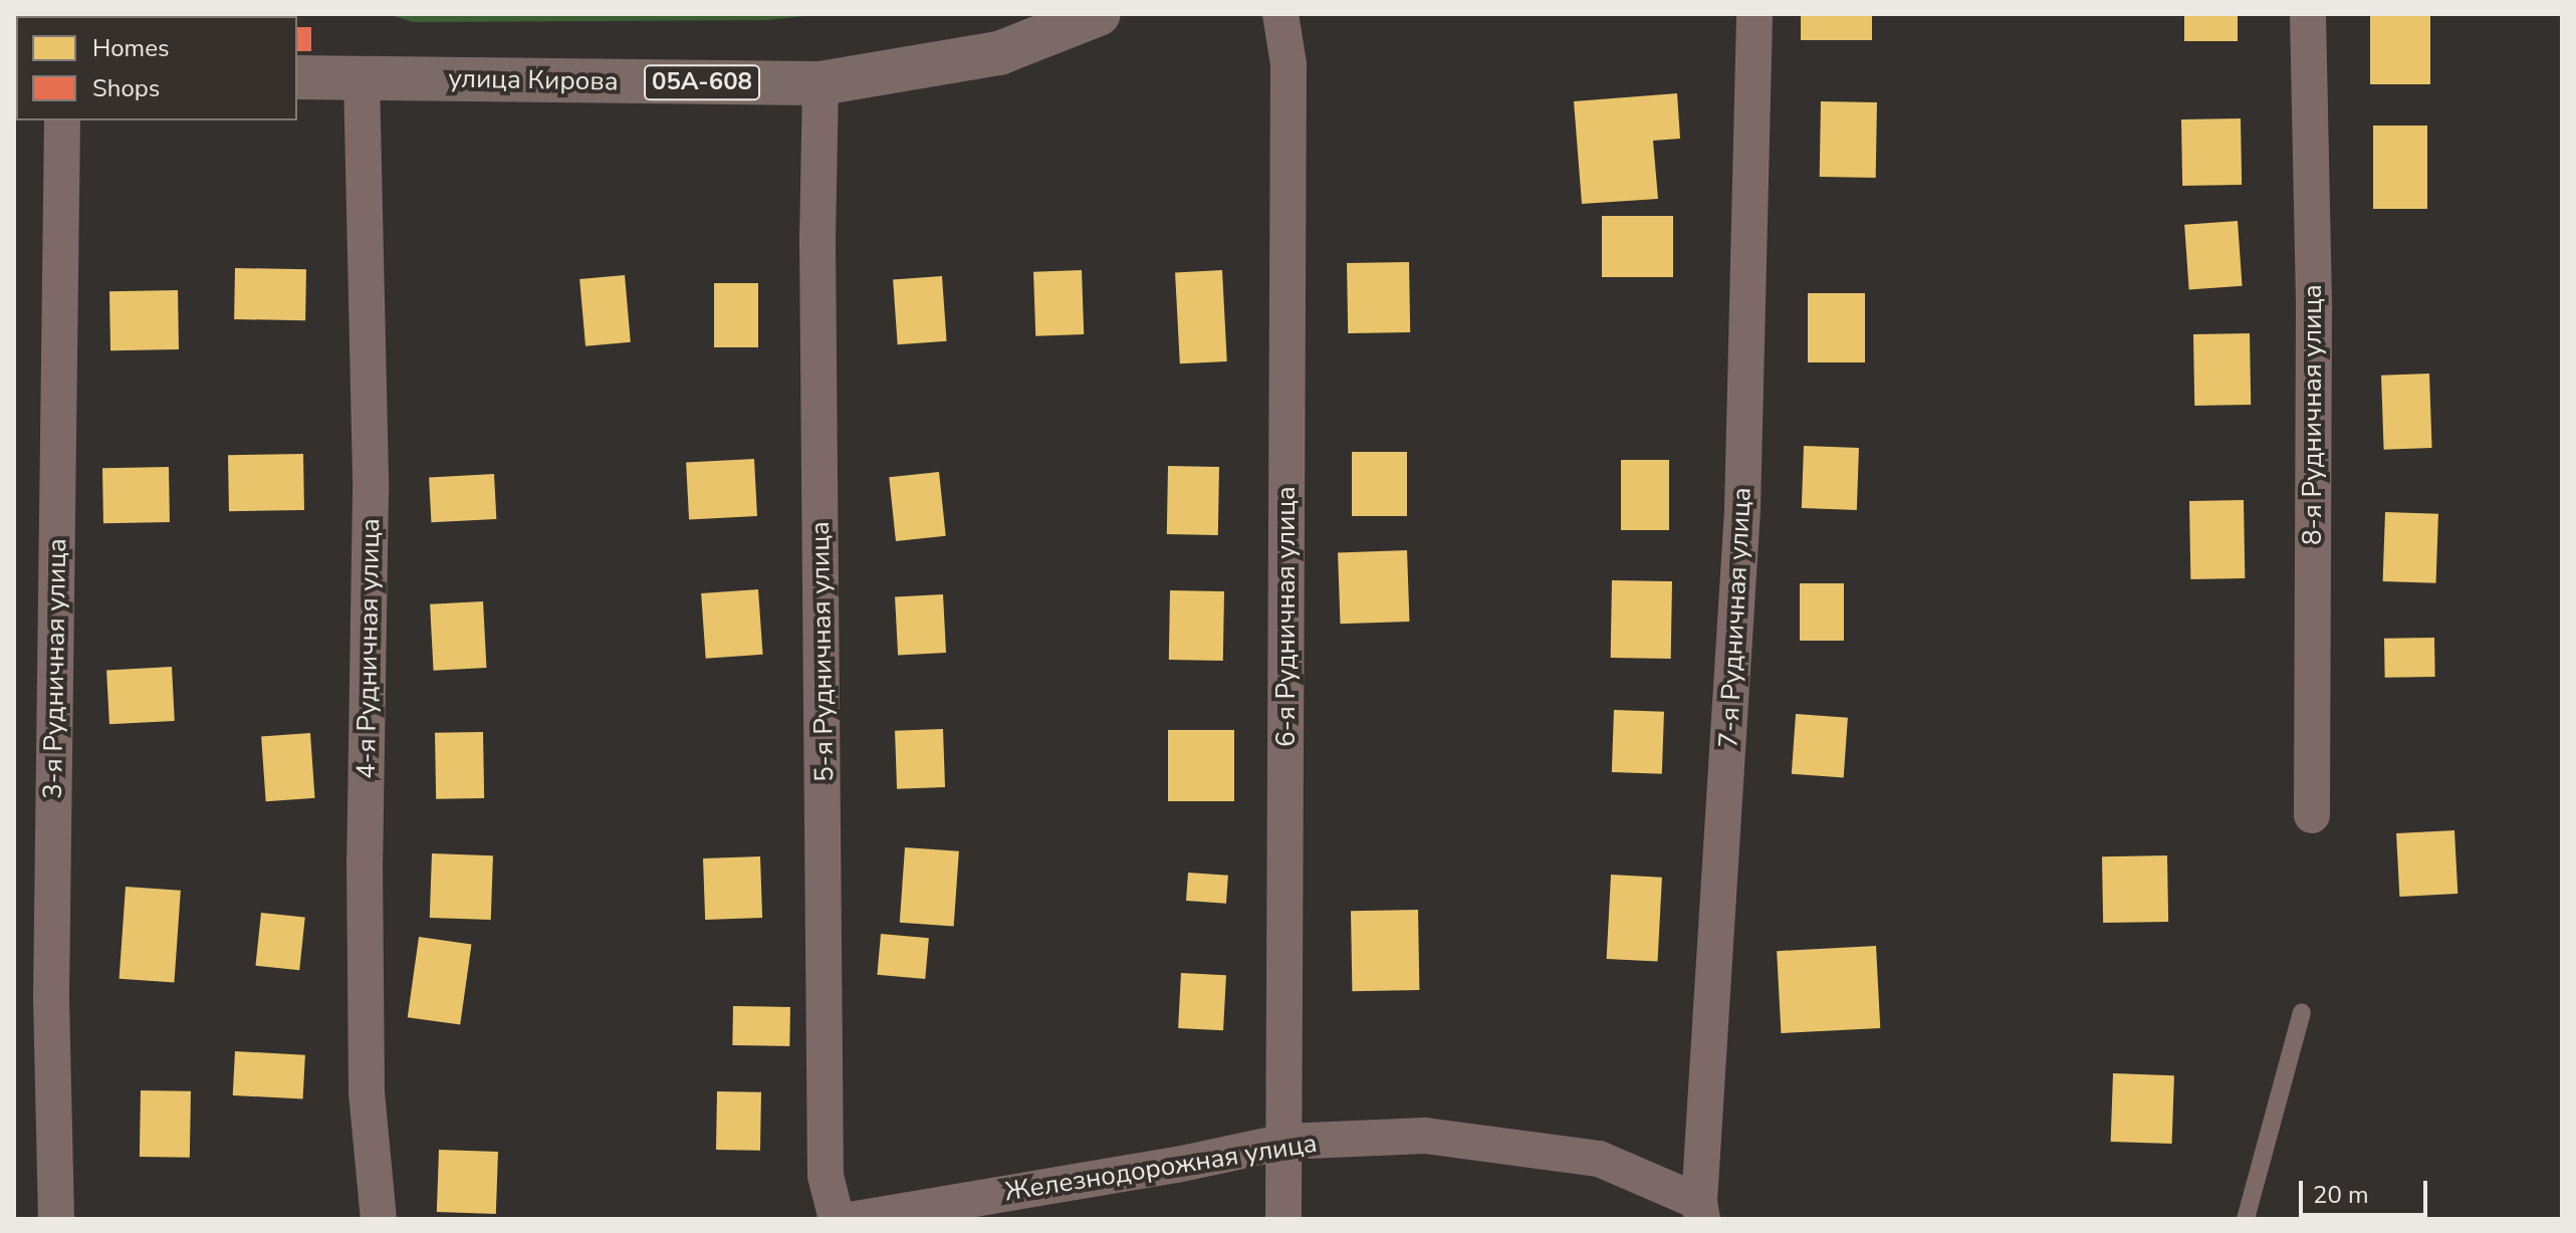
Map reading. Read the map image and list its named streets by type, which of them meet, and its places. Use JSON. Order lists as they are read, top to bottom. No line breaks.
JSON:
{"streets":{"main road":["улица Кирова","05А-608"],"street":["8-я Рудничная улица","6-я Рудничная улица","7-я Рудничная улица","4-я Рудничная улица","5-я Рудничная улица","3-я Рудничная улица","Железнодорожная улица"]},"crossings":[["улица Кирова","4-я Рудничная улица"],["улица Кирова","5-я Рудничная улица"],["6-я Рудничная улица","Железнодорожная улица"],["7-я Рудничная улица","Железнодорожная улица"]],"legend":["Homes","Shops"],"scale_bar":"20 m"}
